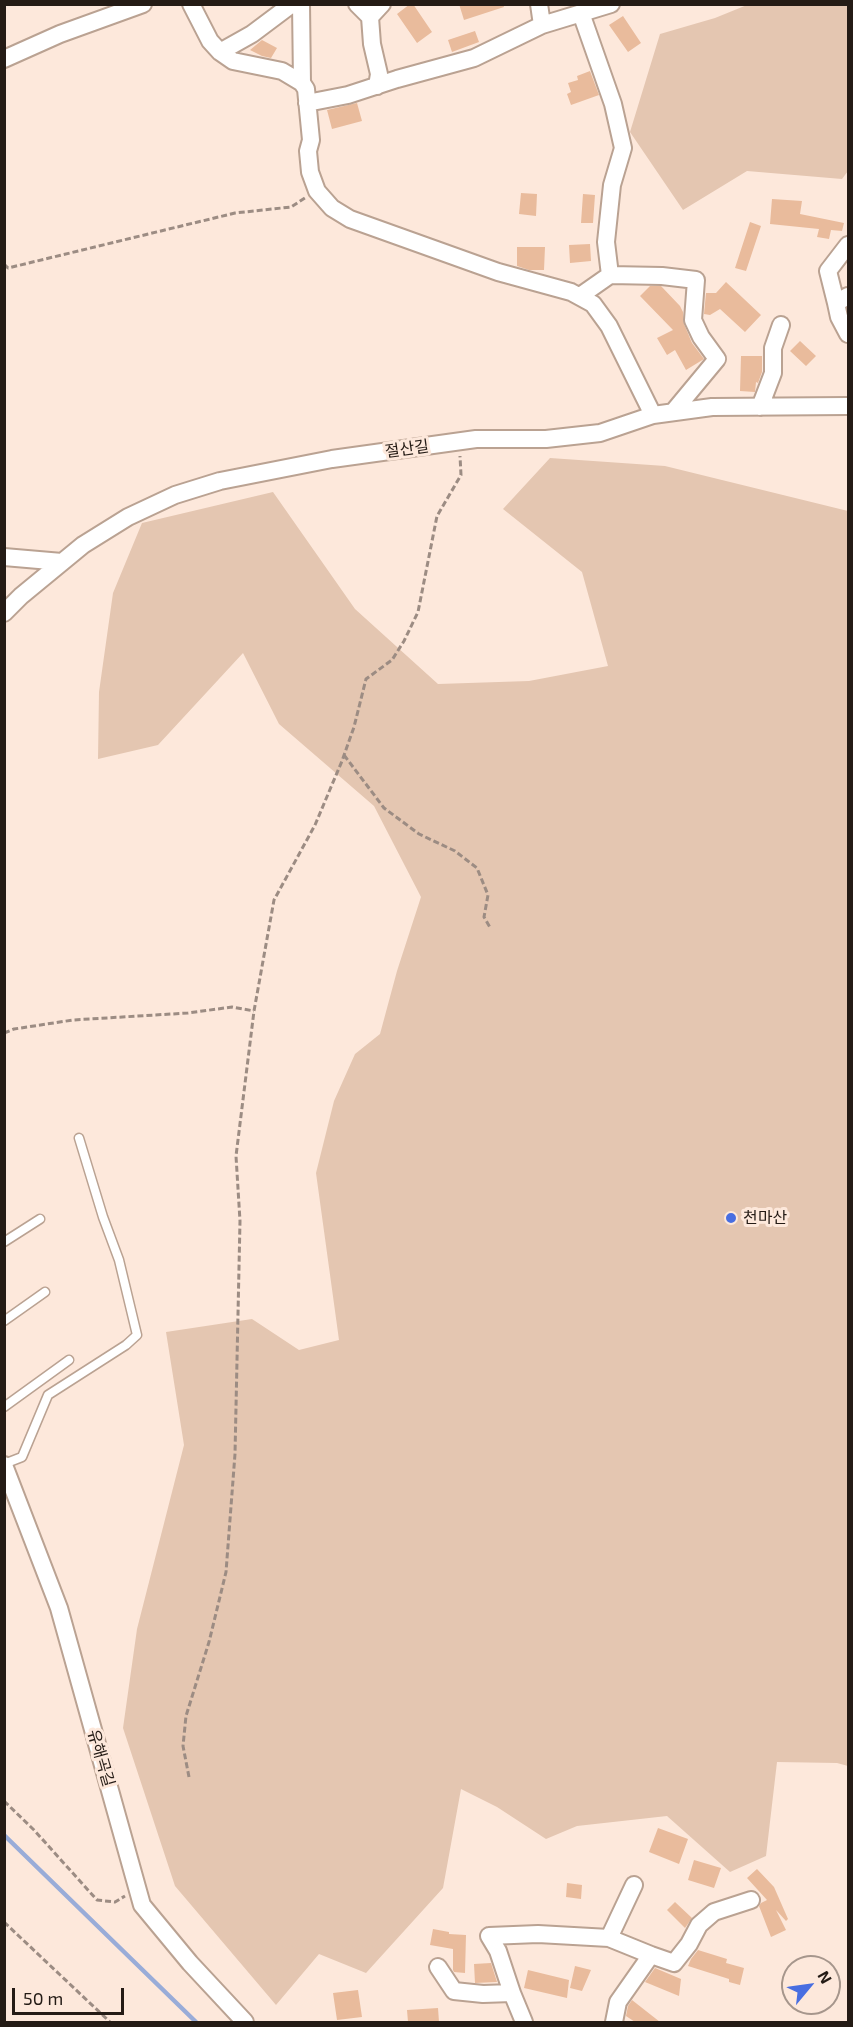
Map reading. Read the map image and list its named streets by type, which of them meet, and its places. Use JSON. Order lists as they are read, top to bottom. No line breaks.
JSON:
{"streets":{"street":["절산길","유해곡길"]},"places":["천마산"],"scale_bar":"50 m","north":"top right"}
